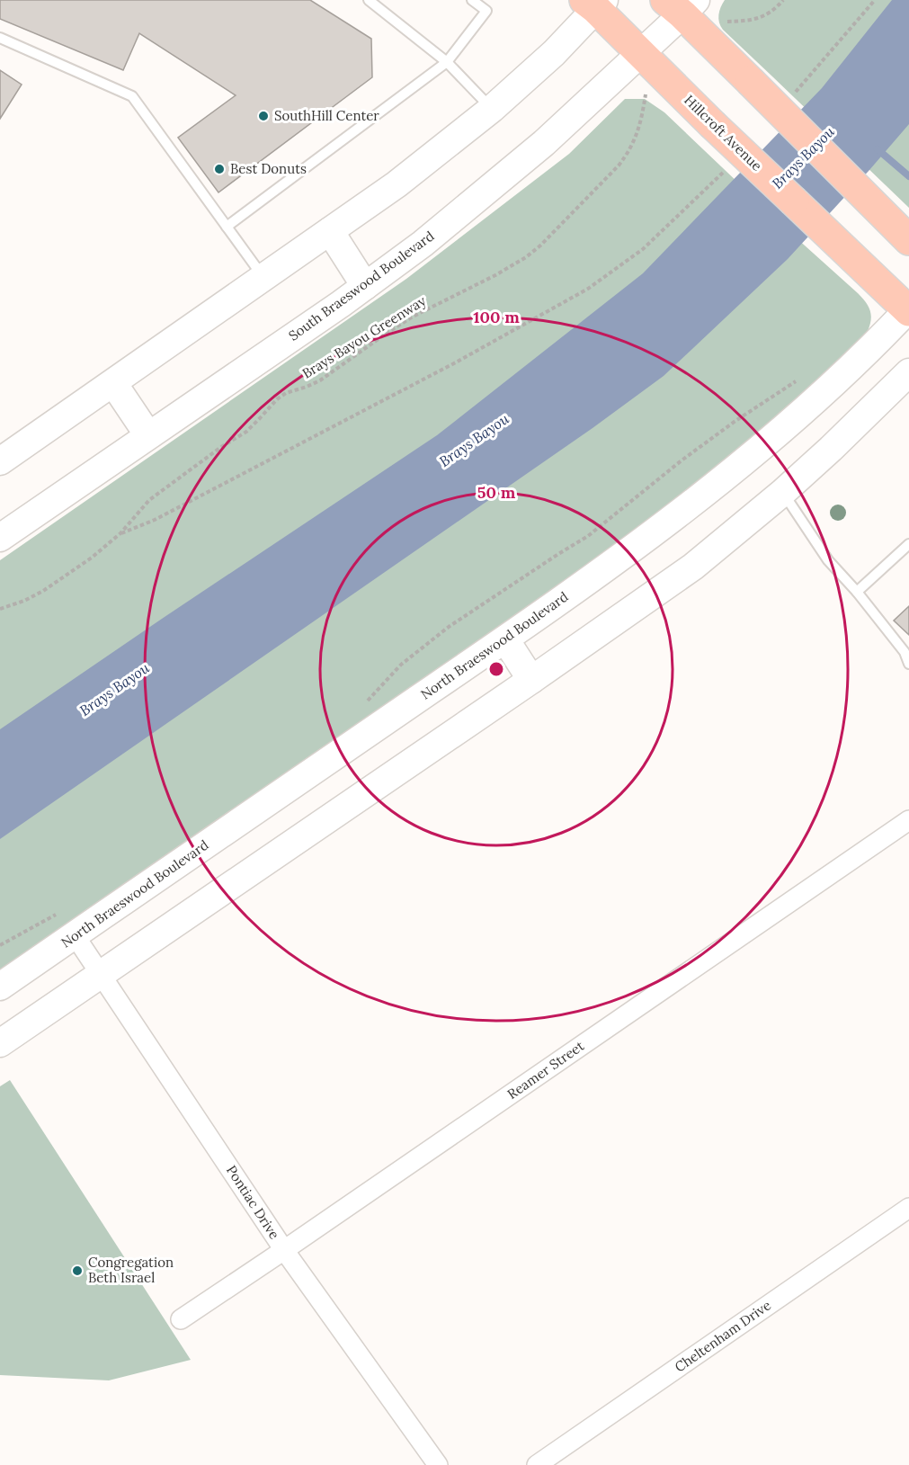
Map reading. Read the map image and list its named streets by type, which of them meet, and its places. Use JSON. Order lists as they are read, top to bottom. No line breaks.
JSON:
{"streets":{"main road":["Hillcroft Avenue","South Braeswood Boulevard","North Braeswood Boulevard"],"street":["Reamer Street","Pontiac Drive","Cheltenham Drive"],"path":["Brays Bayou Greenway"]},"crossings":[["Hillcroft Avenue","South Braeswood Boulevard"],["Hillcroft Avenue","North Braeswood Boulevard"],["North Braeswood Boulevard","Pontiac Drive"],["Reamer Street","Pontiac Drive"]],"water":["Brays Bayou"],"places":["SouthHill Center","Best Donuts","Congregation Beth Israel"],"rings":["100 m","50 m"]}
